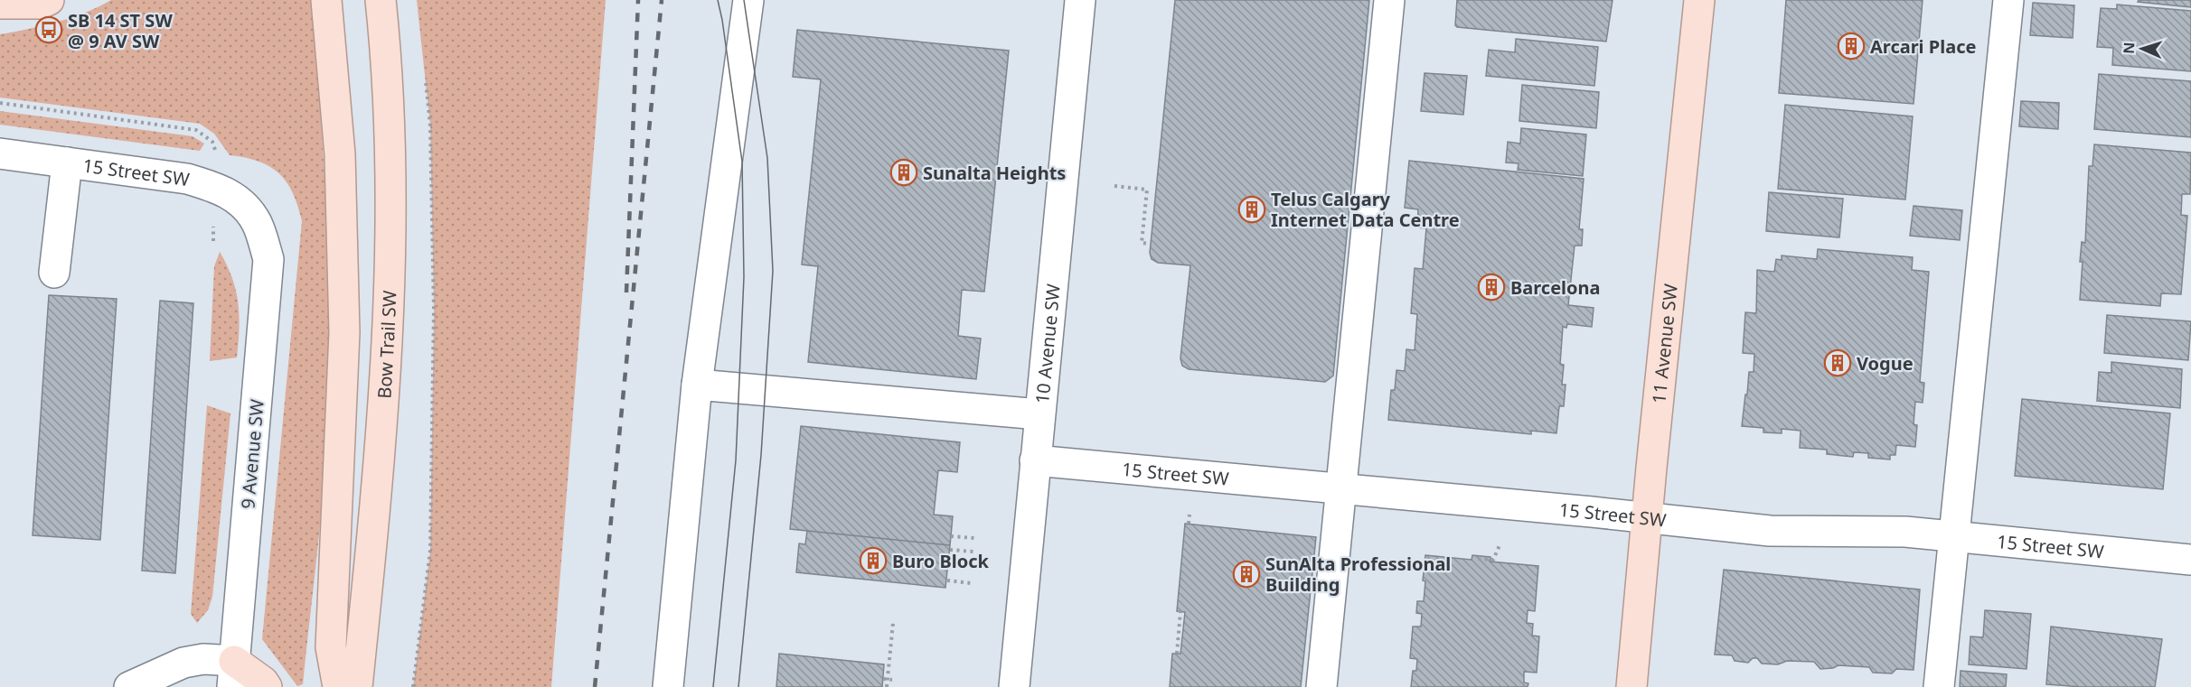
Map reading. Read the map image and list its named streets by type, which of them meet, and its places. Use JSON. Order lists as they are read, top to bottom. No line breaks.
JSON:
{"streets":{"main road":["11 Avenue SW","Bow Trail SW"],"street":["15 Street SW","10 Avenue SW","9 Avenue SW"]},"crossings":[["15 Street SW","10 Avenue SW"],["15 Street SW","11 Avenue SW"],["15 Street SW","9 Avenue SW"]],"places":{"bus stop":["SB 14 ST SW @ 9 AV SW"],"building":["Arcari Place","Sunalta Heights","Telus Calgary Internet Data Centre","Barcelona","Vogue","Buro Block","SunAlta Professional Building"]},"north":"left"}
